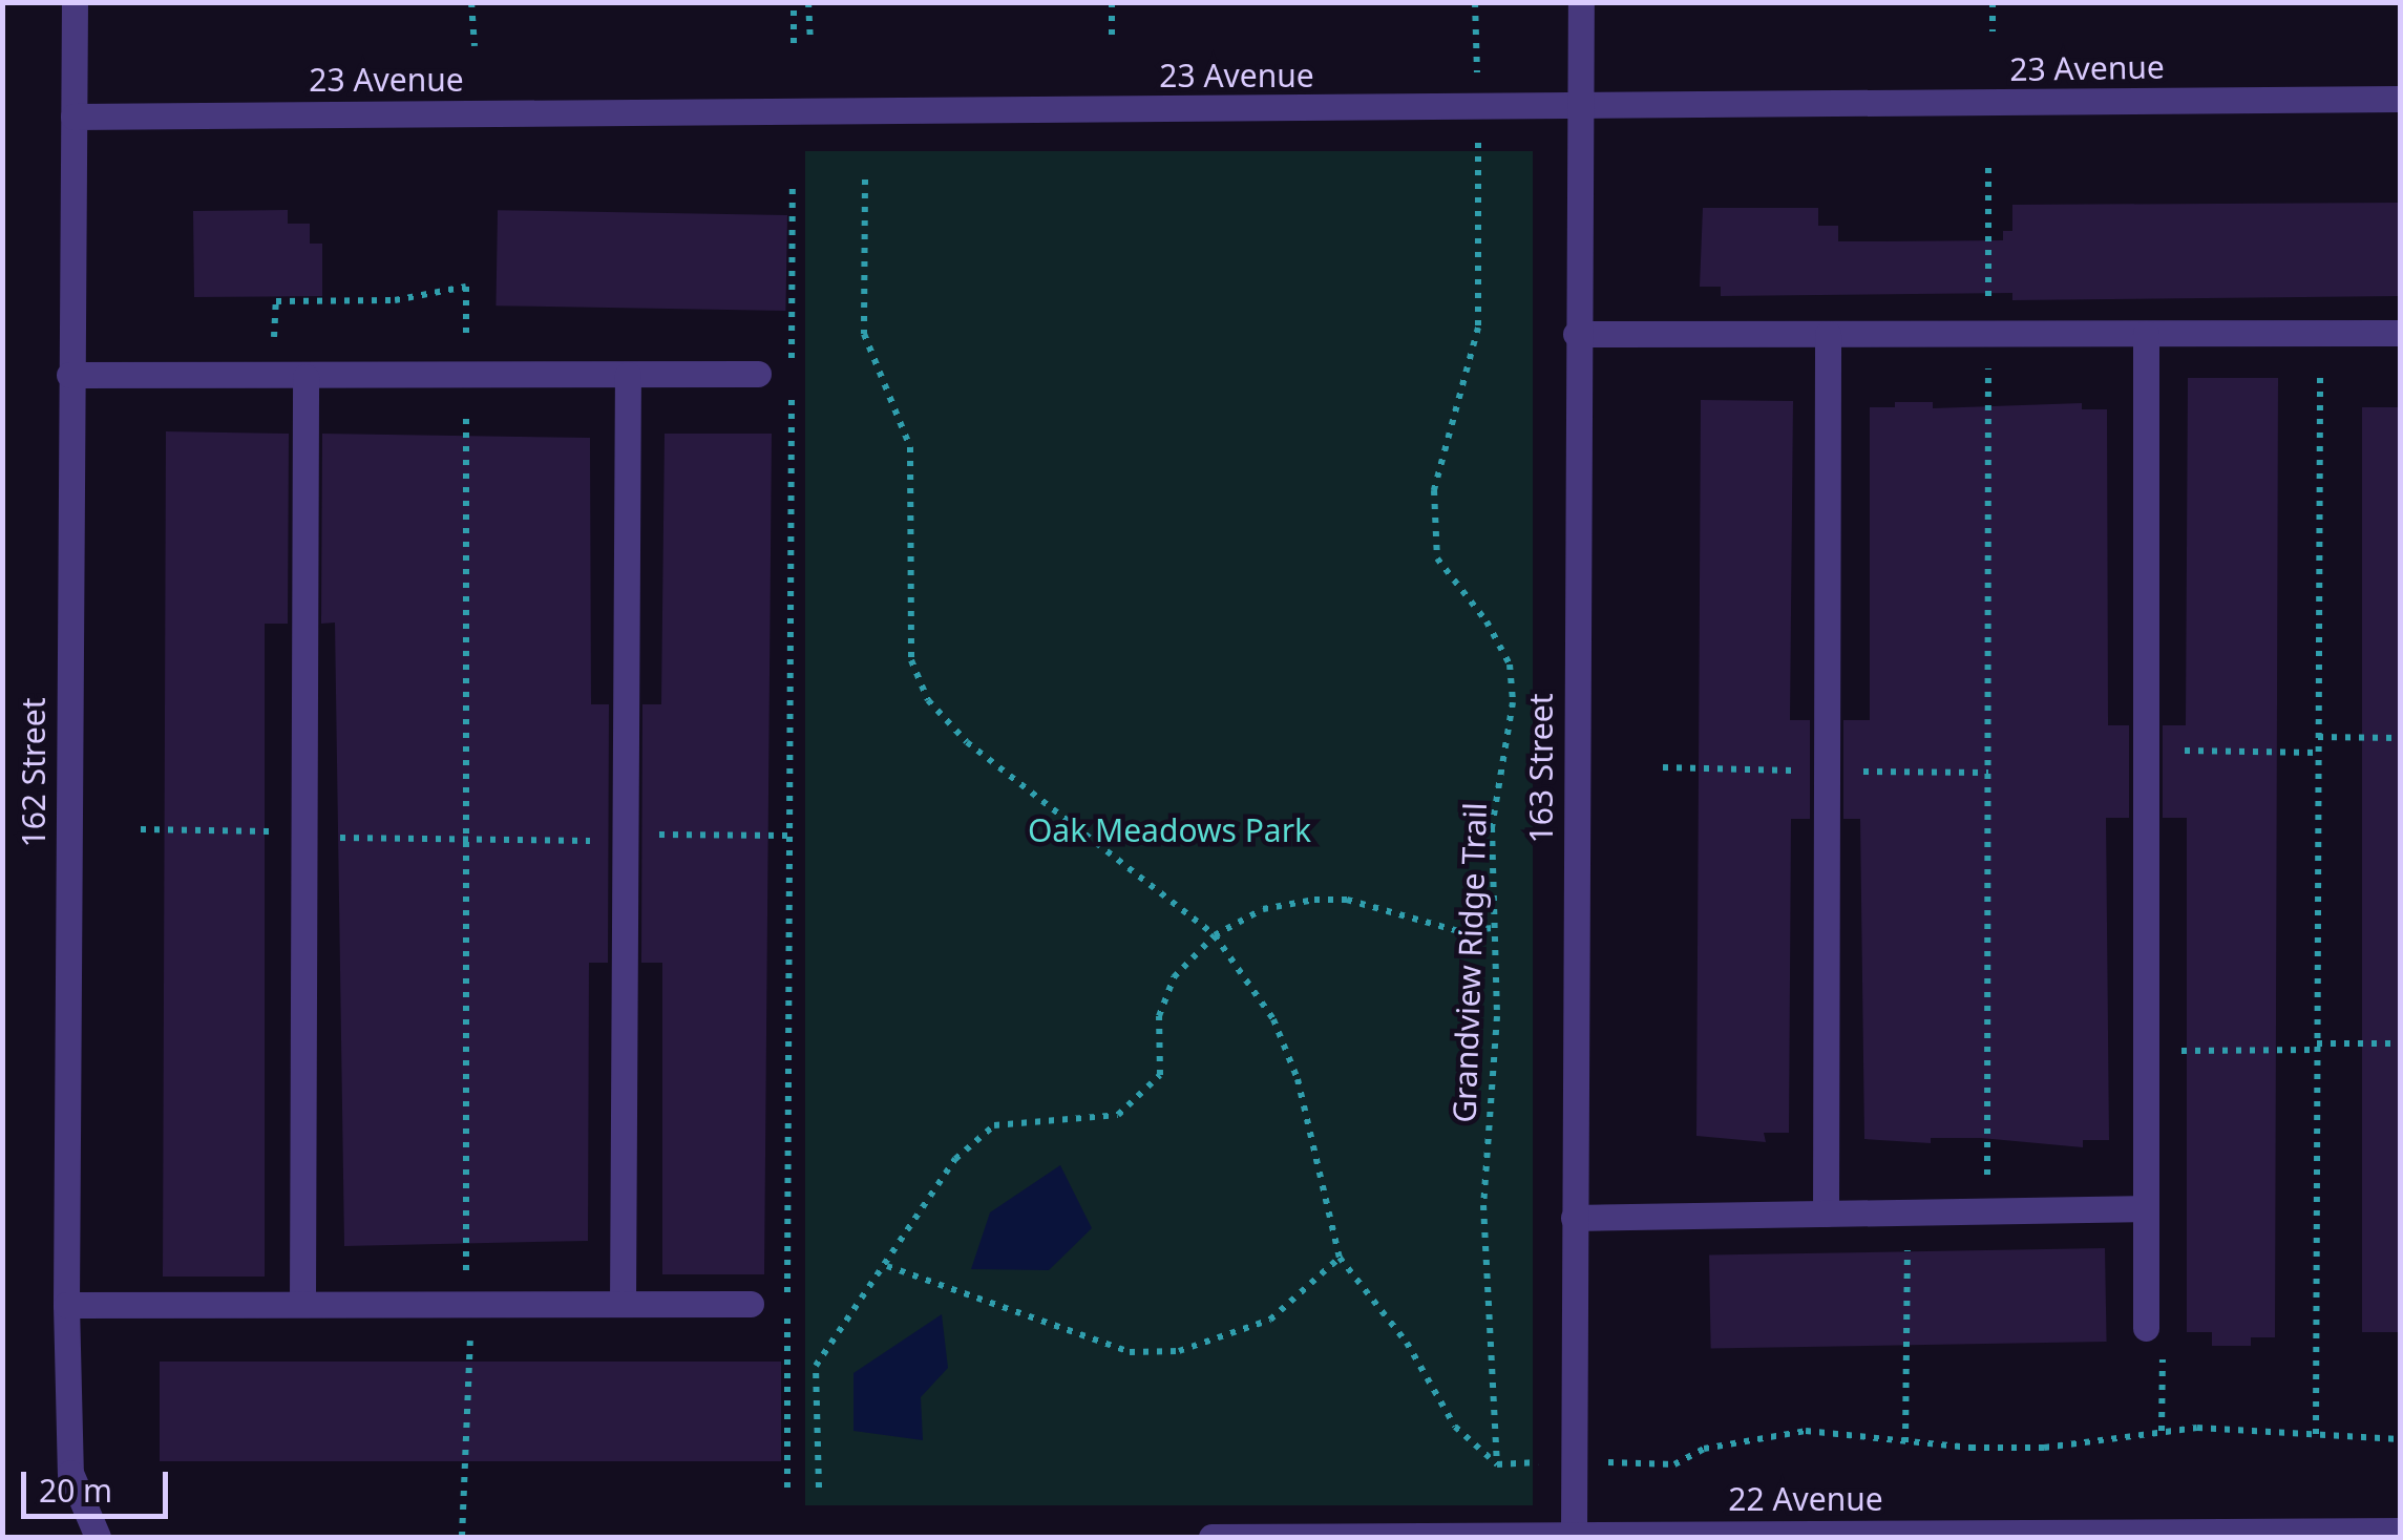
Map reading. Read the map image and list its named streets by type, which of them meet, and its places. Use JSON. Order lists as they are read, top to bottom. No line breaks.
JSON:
{"streets":{"street":["23 Avenue","163 Street","162 Street","22 Avenue"],"path":["Grandview Ridge Trail"]},"crossings":[["23 Avenue","163 Street"],["23 Avenue","162 Street"],["163 Street","22 Avenue"]],"parks":["Oak Meadows Park"],"scale_bar":"20 m"}
